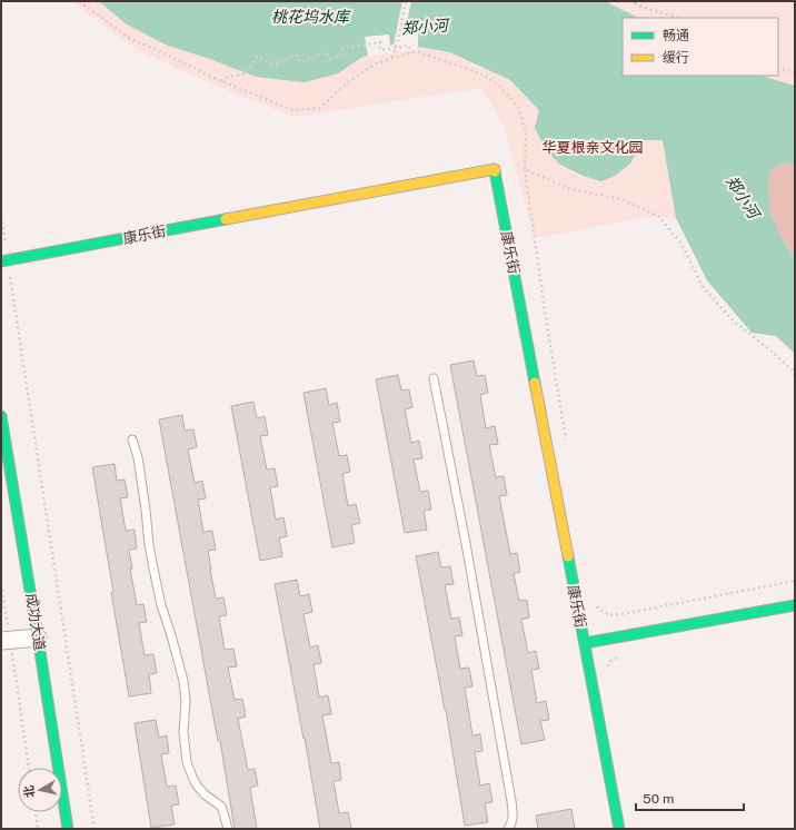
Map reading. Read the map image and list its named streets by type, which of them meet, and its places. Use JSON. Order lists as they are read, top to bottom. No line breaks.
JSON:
{"streets":{"street":["康乐街","成功大道"]},"water":["桃花坞水库","郑小河"],"parks":["华夏根亲文化园"],"legend":["畅通","缓行"],"scale_bar":"50 m","north":"left"}
